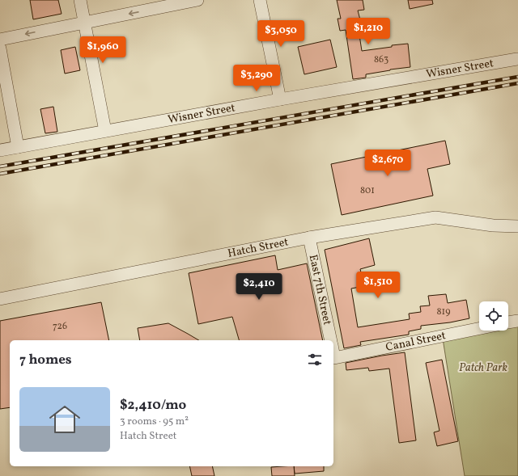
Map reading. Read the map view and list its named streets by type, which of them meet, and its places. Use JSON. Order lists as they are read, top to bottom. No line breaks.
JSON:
{"streets":{"street":["Wisner Street","Hatch Street","East 7th Street","Canal Street"]},"crossings":[["Hatch Street","East 7th Street"]],"parks":["Patch Park"],"house_numbers":["863","801","819","726"],"page":{"price":["$1,210","$3,050","$1,960","$3,290","$2,670","$1,510","$2,410"],"heading":"7 homes","list":[{"name":"$2,410/mo","note":"3 rooms · 95 m² · Hatch Street"}]}}
